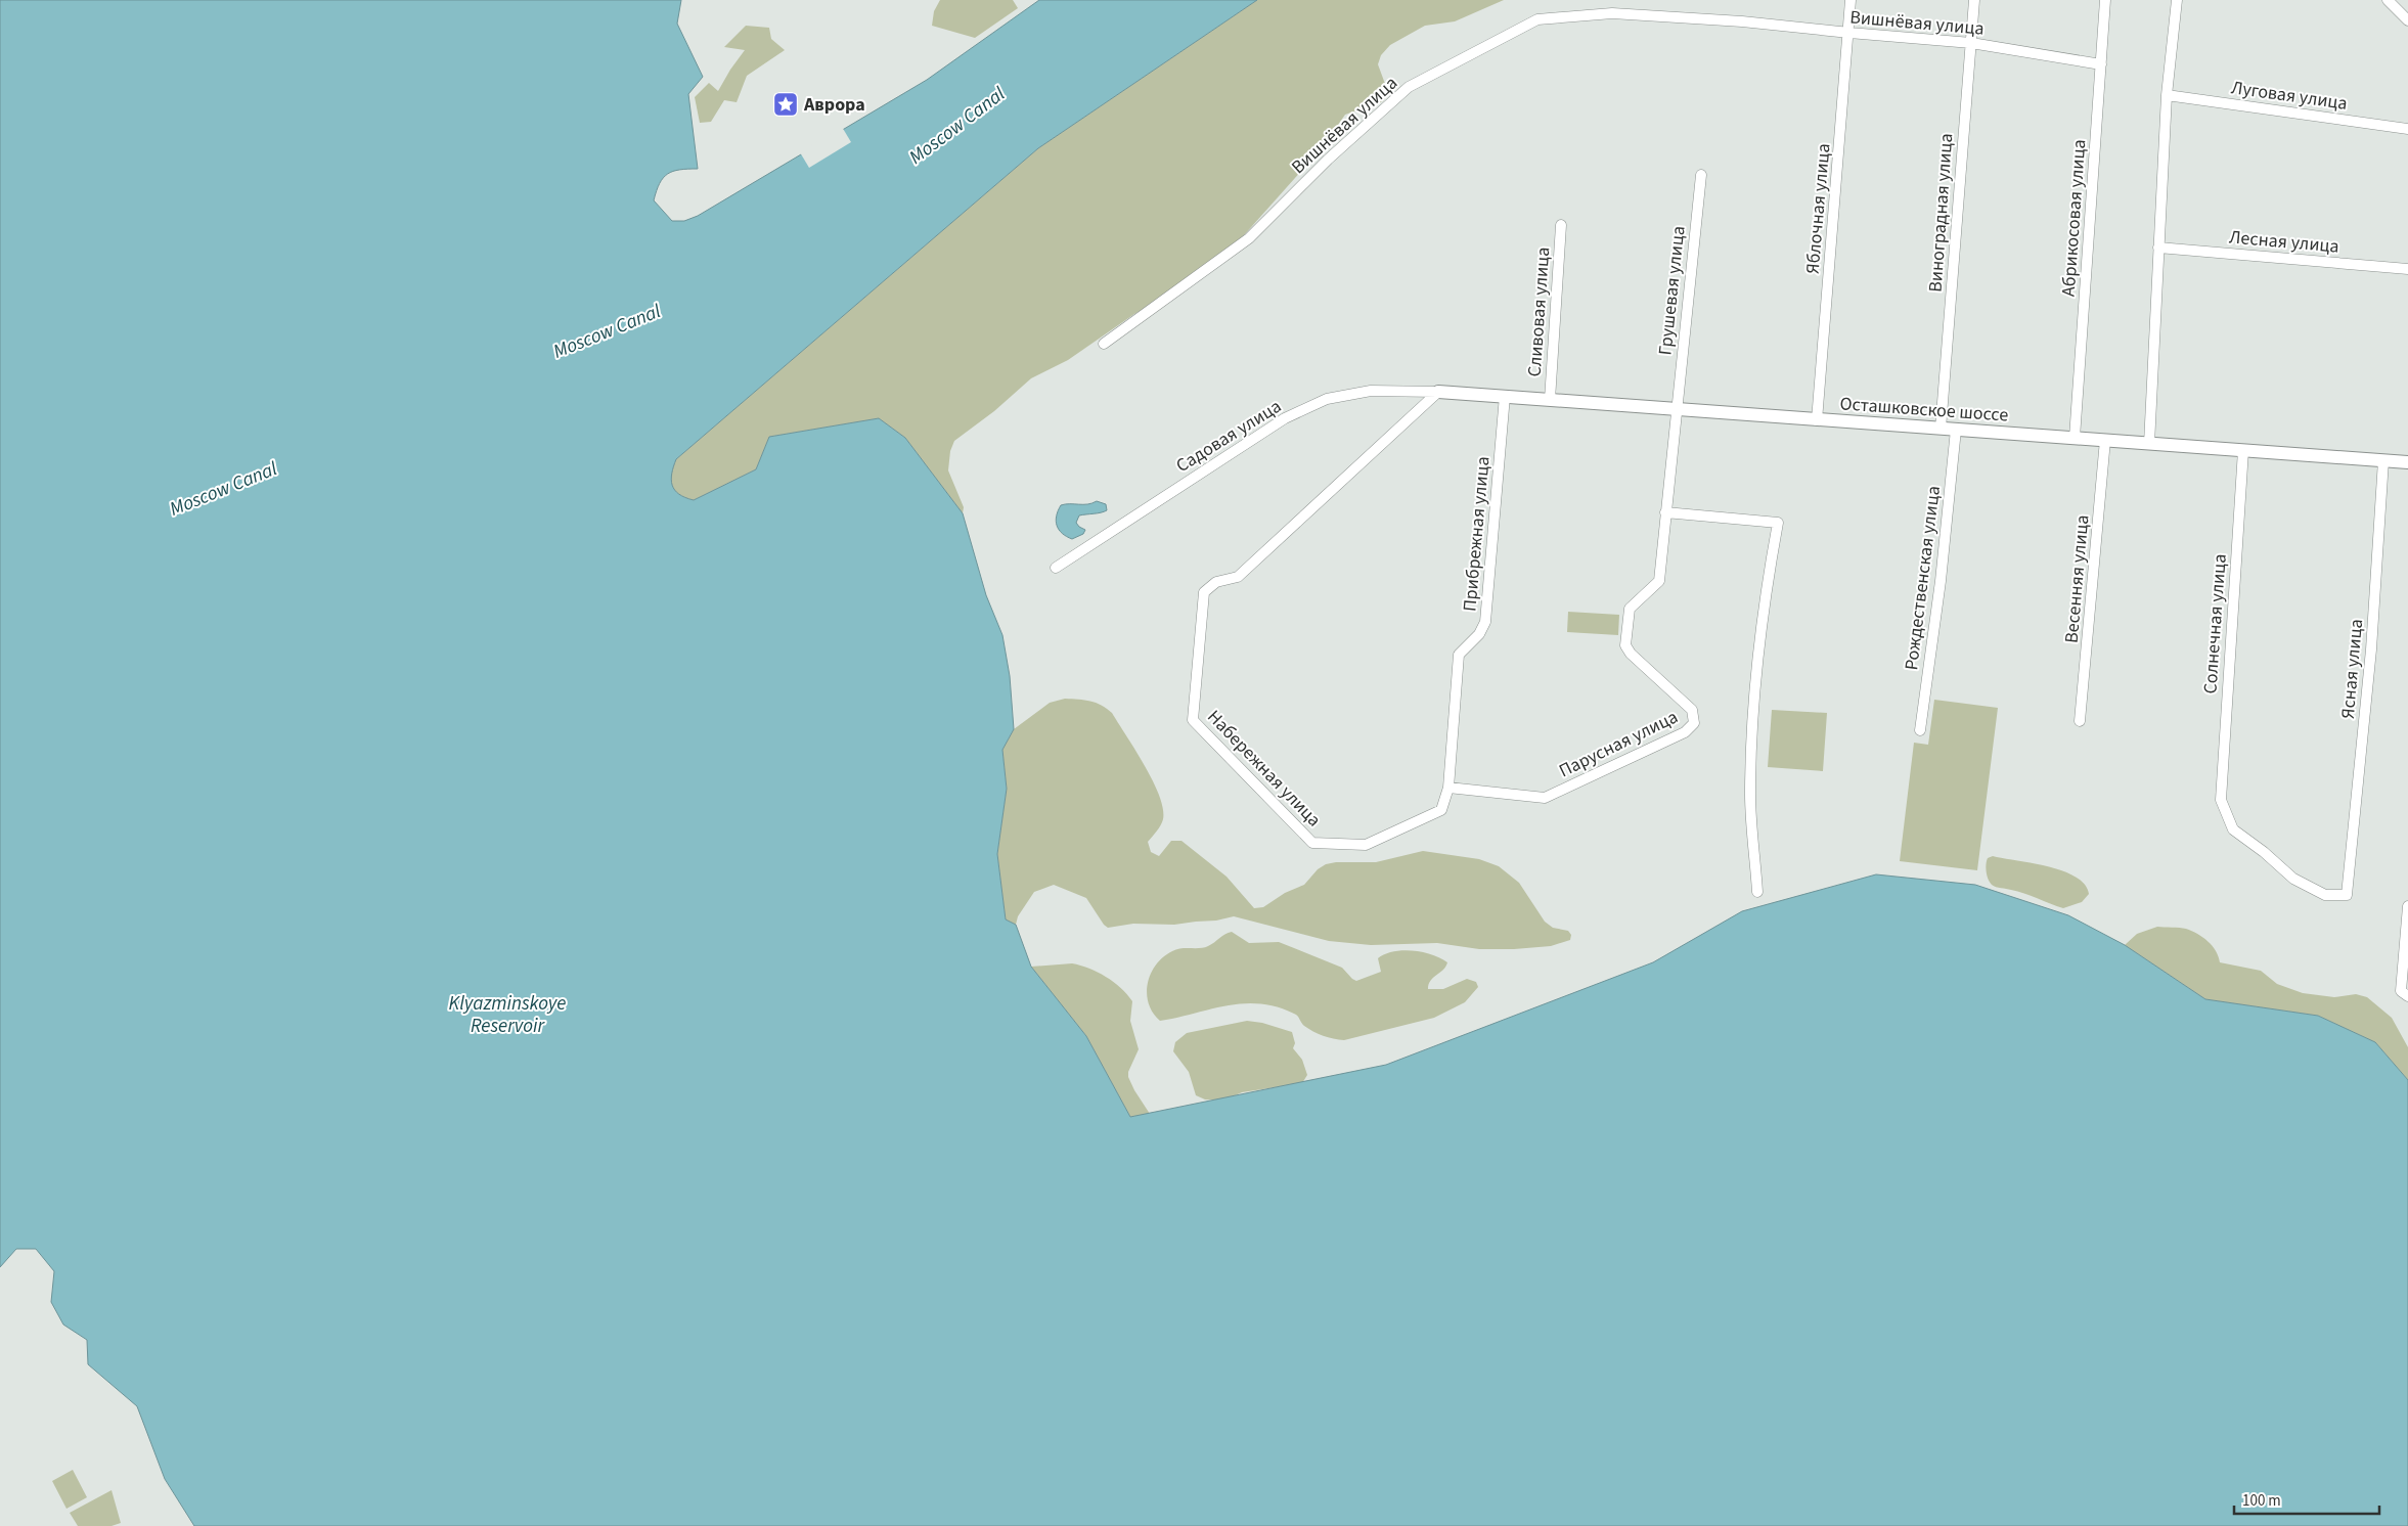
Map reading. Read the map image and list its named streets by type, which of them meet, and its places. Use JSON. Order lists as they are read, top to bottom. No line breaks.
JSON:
{"streets":{"street":["Вишнёвая улица","Луговая улица","Яблочная улица","Виноградная улица","Абрикосовая улица","Лесная улица","Грушевая улица","Сливовая улица","Осташковское шоссе","Садовая улица","Прибрежная улица","Рождественская улица","Весенняя улица","Солнечная улица","Ясная улица","Парусная улица","Набережная улица"]},"crossings":[["Вишнёвая улица","Яблочная улица"],["Вишнёвая улица","Виноградная улица"],["Вишнёвая улица","Абрикосовая улица"],["Яблочная улица","Осташковское шоссе"],["Виноградная улица","Осташковское шоссе"],["Абрикосовая улица","Осташковское шоссе"],["Грушевая улица","Осташковское шоссе"],["Грушевая улица","Парусная улица"],["Сливовая улица","Осташковское шоссе"],["Осташковское шоссе","Садовая улица"],["Осташковское шоссе","Прибрежная улица"],["Осташковское шоссе","Рождественская улица"],["Осташковское шоссе","Весенняя улица"],["Осташковское шоссе","Солнечная улица"],["Осташковское шоссе","Ясная улица"],["Осташковское шоссе","Парусная улица"],["Осташковское шоссе","Набережная улица"],["Садовая улица","Набережная улица"],["Прибрежная улица","Парусная улица"],["Прибрежная улица","Набережная улица"],["Солнечная улица","Ясная улица"],["Парусная улица","Набережная улица"]],"water":["Moscow Canal","Klyazminskoye Reservoir"],"places":{"place":["Аврора"]},"scale_bar":"100 m"}
